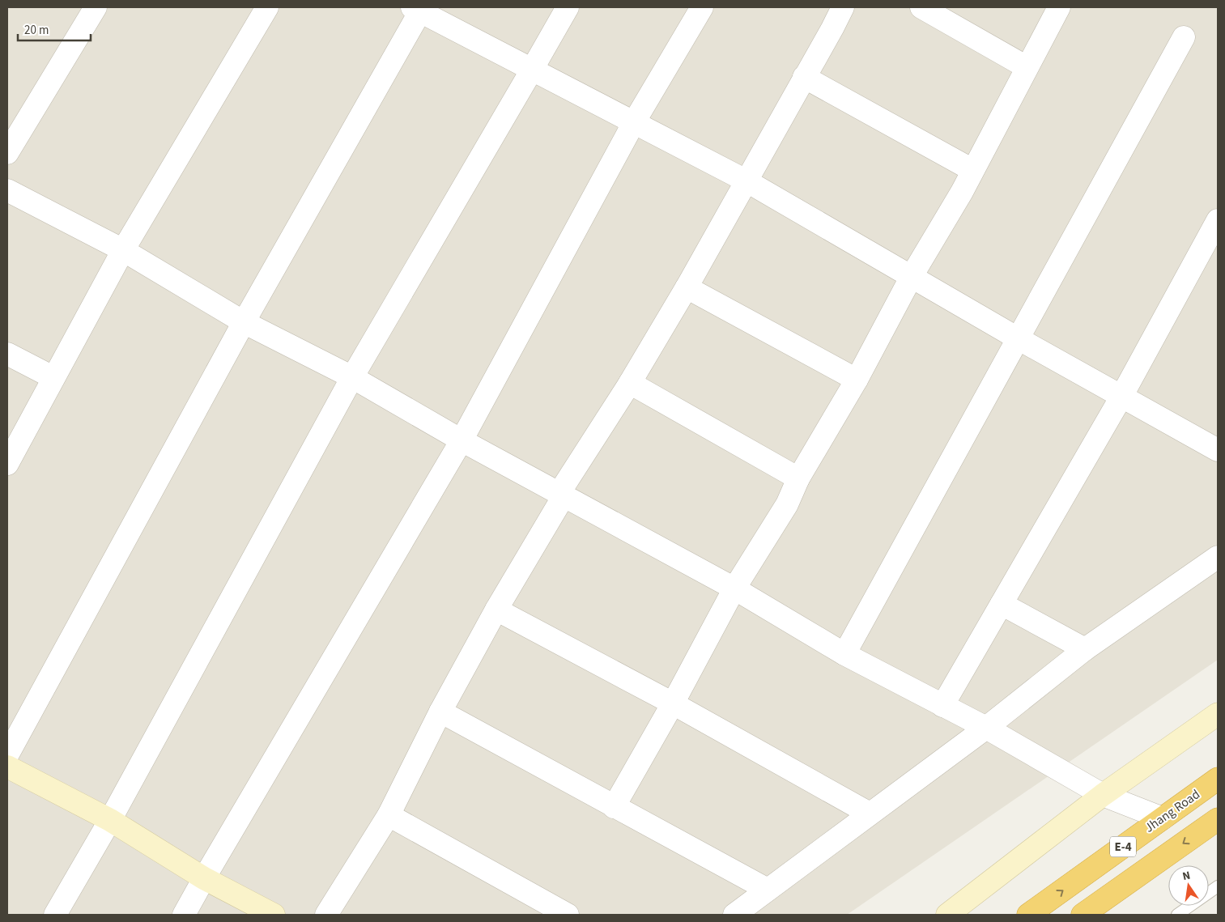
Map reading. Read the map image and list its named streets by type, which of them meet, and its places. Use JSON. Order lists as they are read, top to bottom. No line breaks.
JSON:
{"streets":{"highway":["Jhang Road","E-4"]},"scale_bar":"20 m","north":"top"}
